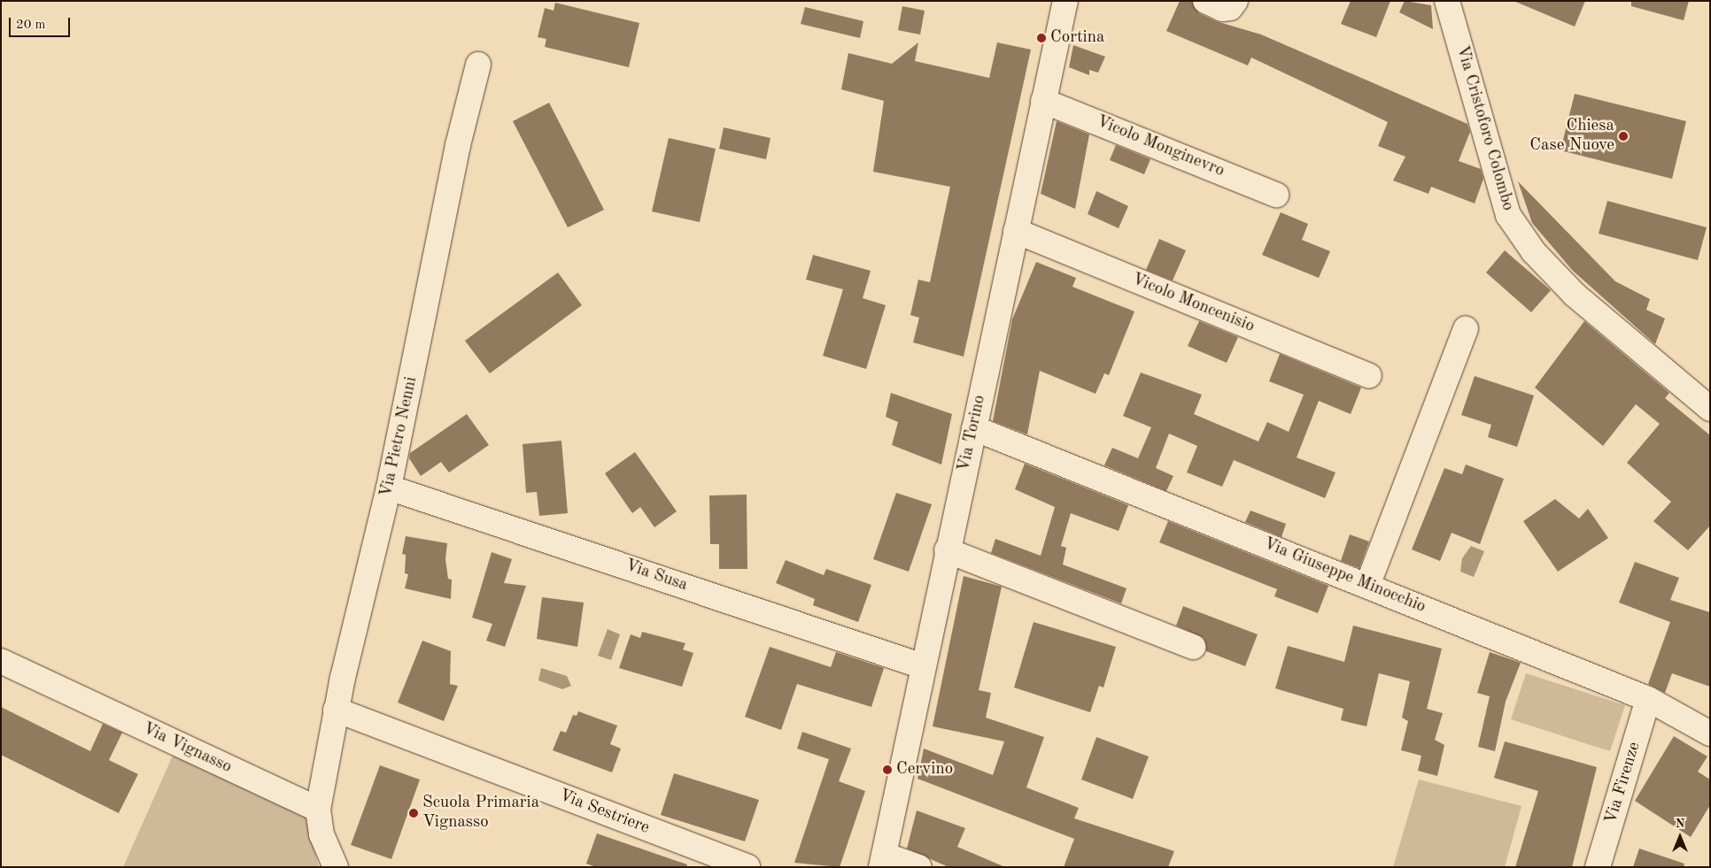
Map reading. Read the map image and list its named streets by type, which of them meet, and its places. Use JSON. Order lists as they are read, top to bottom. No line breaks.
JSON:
{"streets":{"street":["Via Cristoforo Colombo","Vicolo Monginevro","Vicolo Moncenisio","Via Torino","Via Pietro Nenni","Via Susa","Via Giuseppe Minocchio","Via Vignasso","Via Firenze","Via Sestriere"]},"crossings":[["Vicolo Monginevro","Via Torino"],["Vicolo Moncenisio","Via Torino"],["Via Torino","Via Susa"],["Via Torino","Via Giuseppe Minocchio"],["Via Pietro Nenni","Via Susa"],["Via Pietro Nenni","Via Vignasso"],["Via Pietro Nenni","Via Sestriere"],["Via Giuseppe Minocchio","Via Firenze"]],"places":["Cortina","Chiesa Case Nuove","Cervino","Scuola Primaria Vignasso"],"scale_bar":"20 m","north":"top"}
